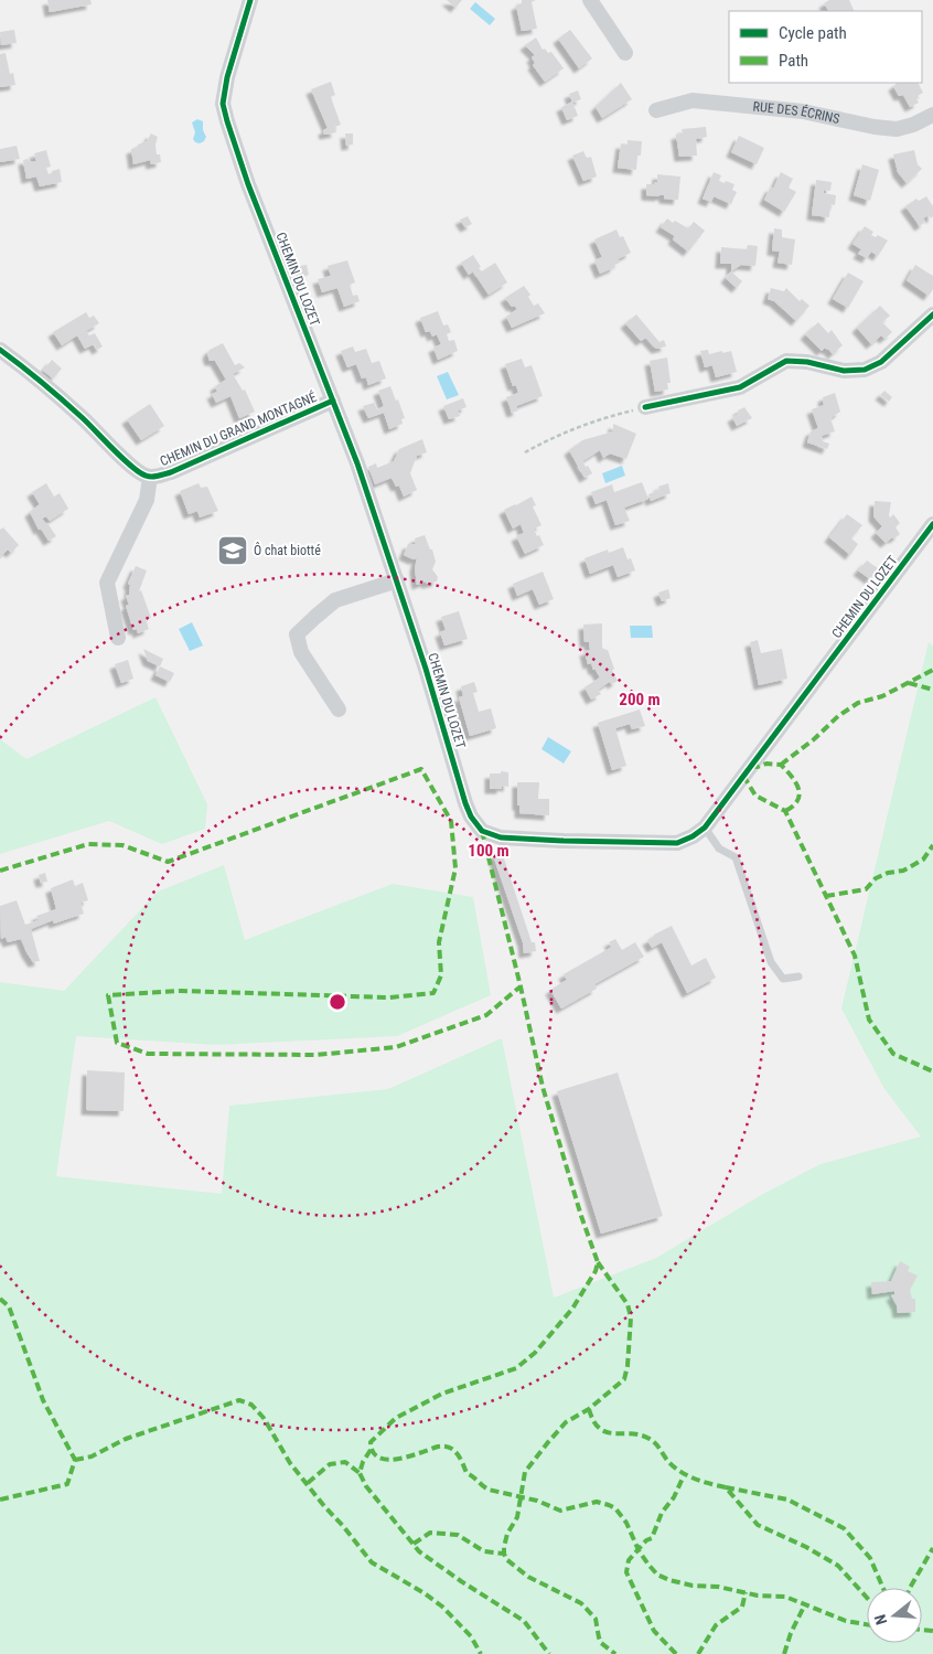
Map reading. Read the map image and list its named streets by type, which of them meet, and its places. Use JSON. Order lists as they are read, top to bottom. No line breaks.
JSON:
{"streets":{"street":["RUE DES ÉCRINS","CHEMIN DU LOZET","CHEMIN DU GRAND MONTAGNÉ"]},"crossings":[["CHEMIN DU LOZET","CHEMIN DU GRAND MONTAGNÉ"]],"places":{"school or university":["Ô chat biotté"]},"legend":["Cycle path","Path"],"north":"left","rings":["200 m","100 m"]}
